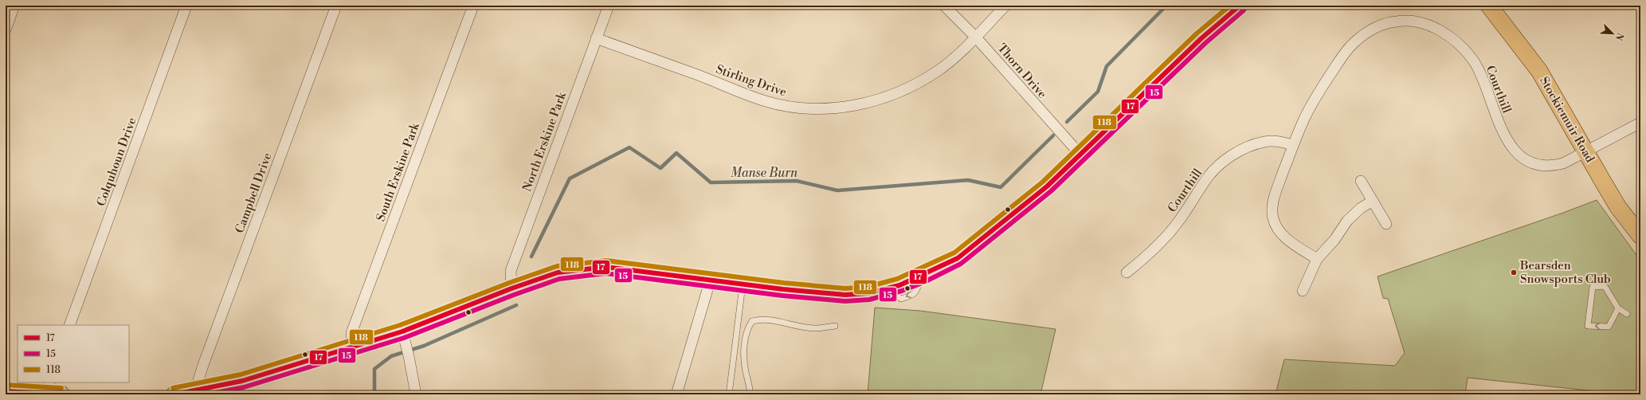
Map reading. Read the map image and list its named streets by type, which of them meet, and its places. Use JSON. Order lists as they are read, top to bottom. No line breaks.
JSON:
{"streets":{"main road":["Stockiemuir Road"],"street":["Thorn Drive","Stirling Drive","Courthill","North Erskine Park","Colquhoun Drive","South Erskine Park","Campbell Drive"]},"crossings":[["Thorn Drive","Stirling Drive"],["Stirling Drive","North Erskine Park"],["Courthill","Stockiemuir Road"]],"water":["Manse Burn"],"places":["Bearsden Snowsports Club"],"lines":["transit line 17","transit line 118","transit line 15"],"legend":["17","15","118"],"north":"bottom right"}
